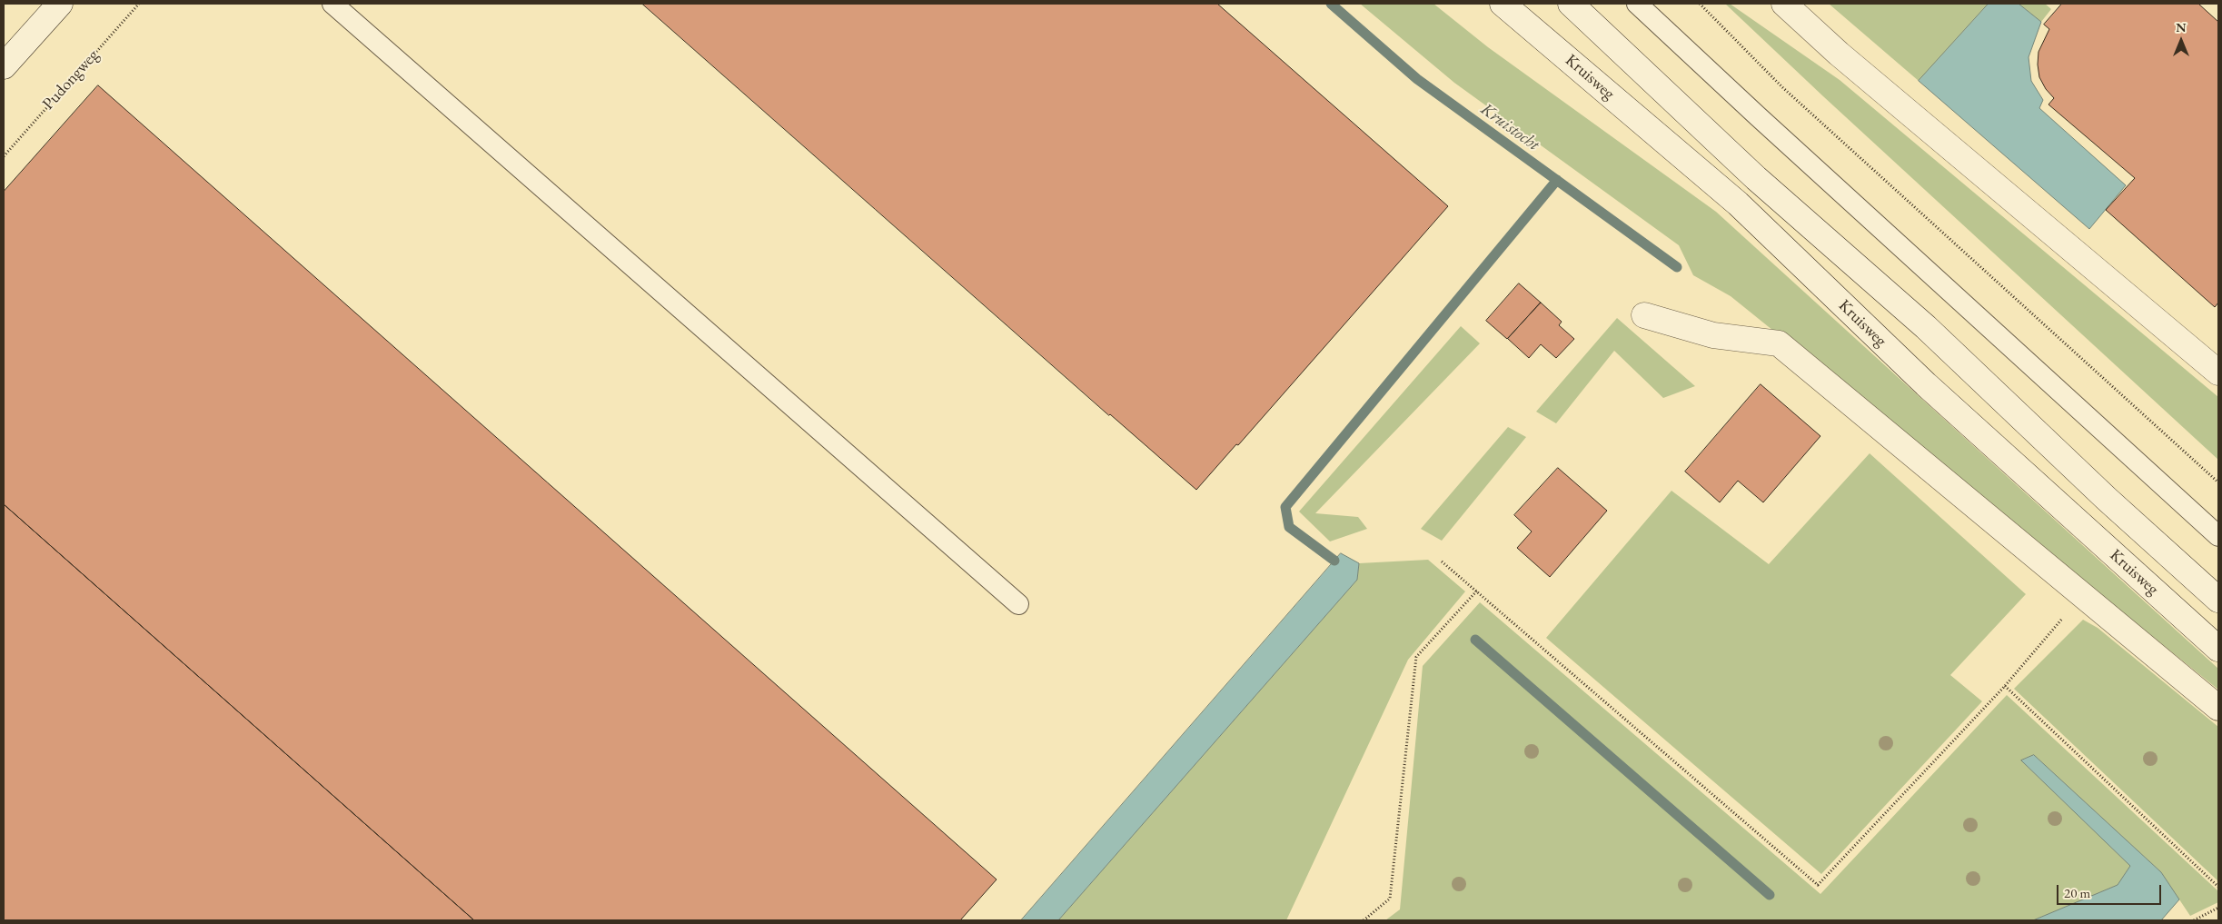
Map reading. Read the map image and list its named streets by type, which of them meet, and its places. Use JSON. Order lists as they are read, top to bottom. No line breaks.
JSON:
{"streets":{"main road":["Kruisweg"],"path":["Pudongweg"]},"water":["Kruistocht"],"scale_bar":"20 m","north":"top"}
